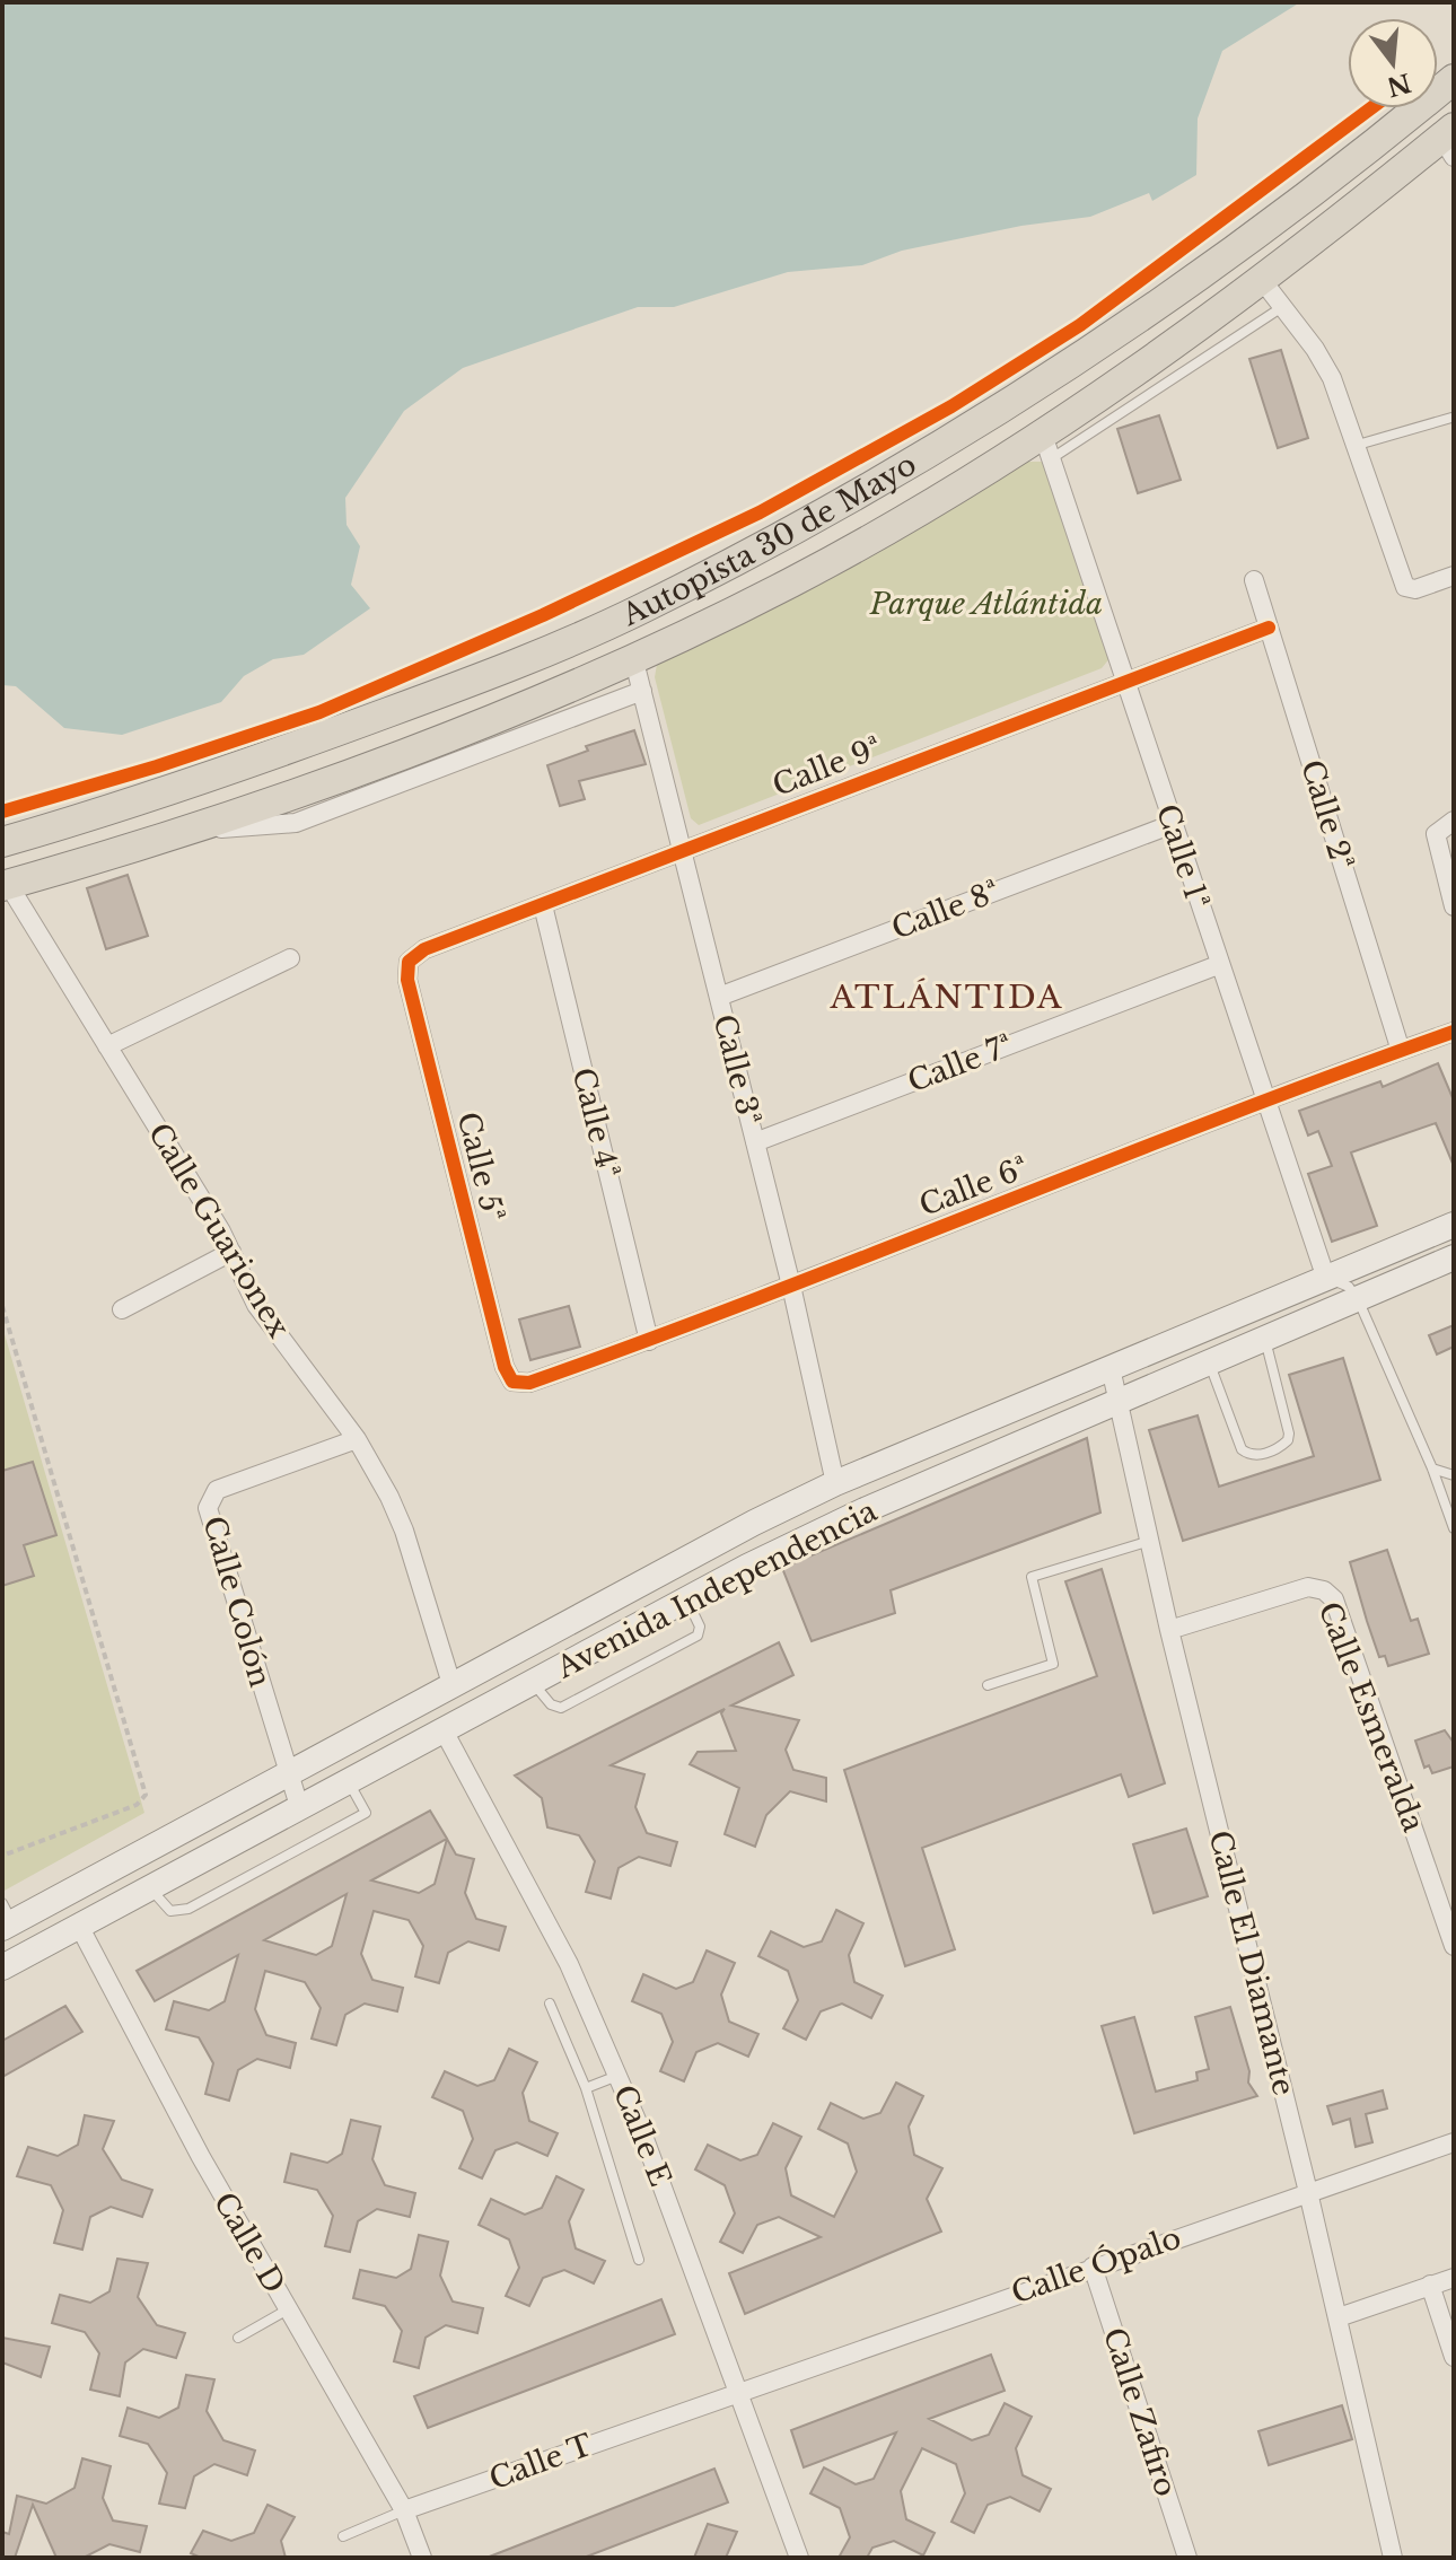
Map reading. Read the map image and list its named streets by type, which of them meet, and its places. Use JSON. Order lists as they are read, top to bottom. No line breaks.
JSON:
{"streets":{"highway":["Autopista 30 de Mayo"],"main road":["Avenida Independencia"],"street":["Calle 9ª","Calle 2ª","Calle 1ª","Calle 8ª","Calle 7ª","Calle 3ª","Calle 4ª","Calle 5ª","Calle 6ª","Calle Guarionex","Calle Colón","Calle Esmeralda","Calle El Diamante","Calle E","Calle D","Calle Ópalo","Calle Zafiro","Calle T"]},"crossings":[["Autopista 30 de Mayo","Calle 1ª"],["Autopista 30 de Mayo","Calle 3ª"],["Autopista 30 de Mayo","Calle Guarionex"],["Calle 9ª","Calle 2ª"],["Calle 9ª","Calle 1ª"],["Calle 9ª","Calle 3ª"],["Calle 9ª","Calle 4ª"],["Calle 9ª","Calle 5ª"],["Calle 2ª","Calle 6ª"],["Calle 1ª","Calle 8ª"],["Calle 1ª","Calle 7ª"],["Calle 1ª","Calle 6ª"],["Calle 1ª","Avenida Independencia"],["Calle 8ª","Calle 3ª"],["Calle 7ª","Calle 3ª"],["Calle 3ª","Calle 6ª"],["Calle 3ª","Avenida Independencia"],["Calle 4ª","Calle 6ª"],["Calle 5ª","Calle 6ª"],["Calle Guarionex","Avenida Independencia"],["Calle Guarionex","Calle Colón"],["Avenida Independencia","Calle Colón"],["Avenida Independencia","Calle El Diamante"],["Avenida Independencia","Calle E"],["Avenida Independencia","Calle D"],["Calle Esmeralda","Calle El Diamante"],["Calle El Diamante","Calle Ópalo"],["Calle E","Calle Ópalo"],["Calle E","Calle T"],["Calle D","Calle T"],["Calle Ópalo","Calle Zafiro"],["Calle Ópalo","Calle T"]],"districts":["ATLÁNTIDA"],"parks":["Parque Atlántida"],"north":"bottom"}
